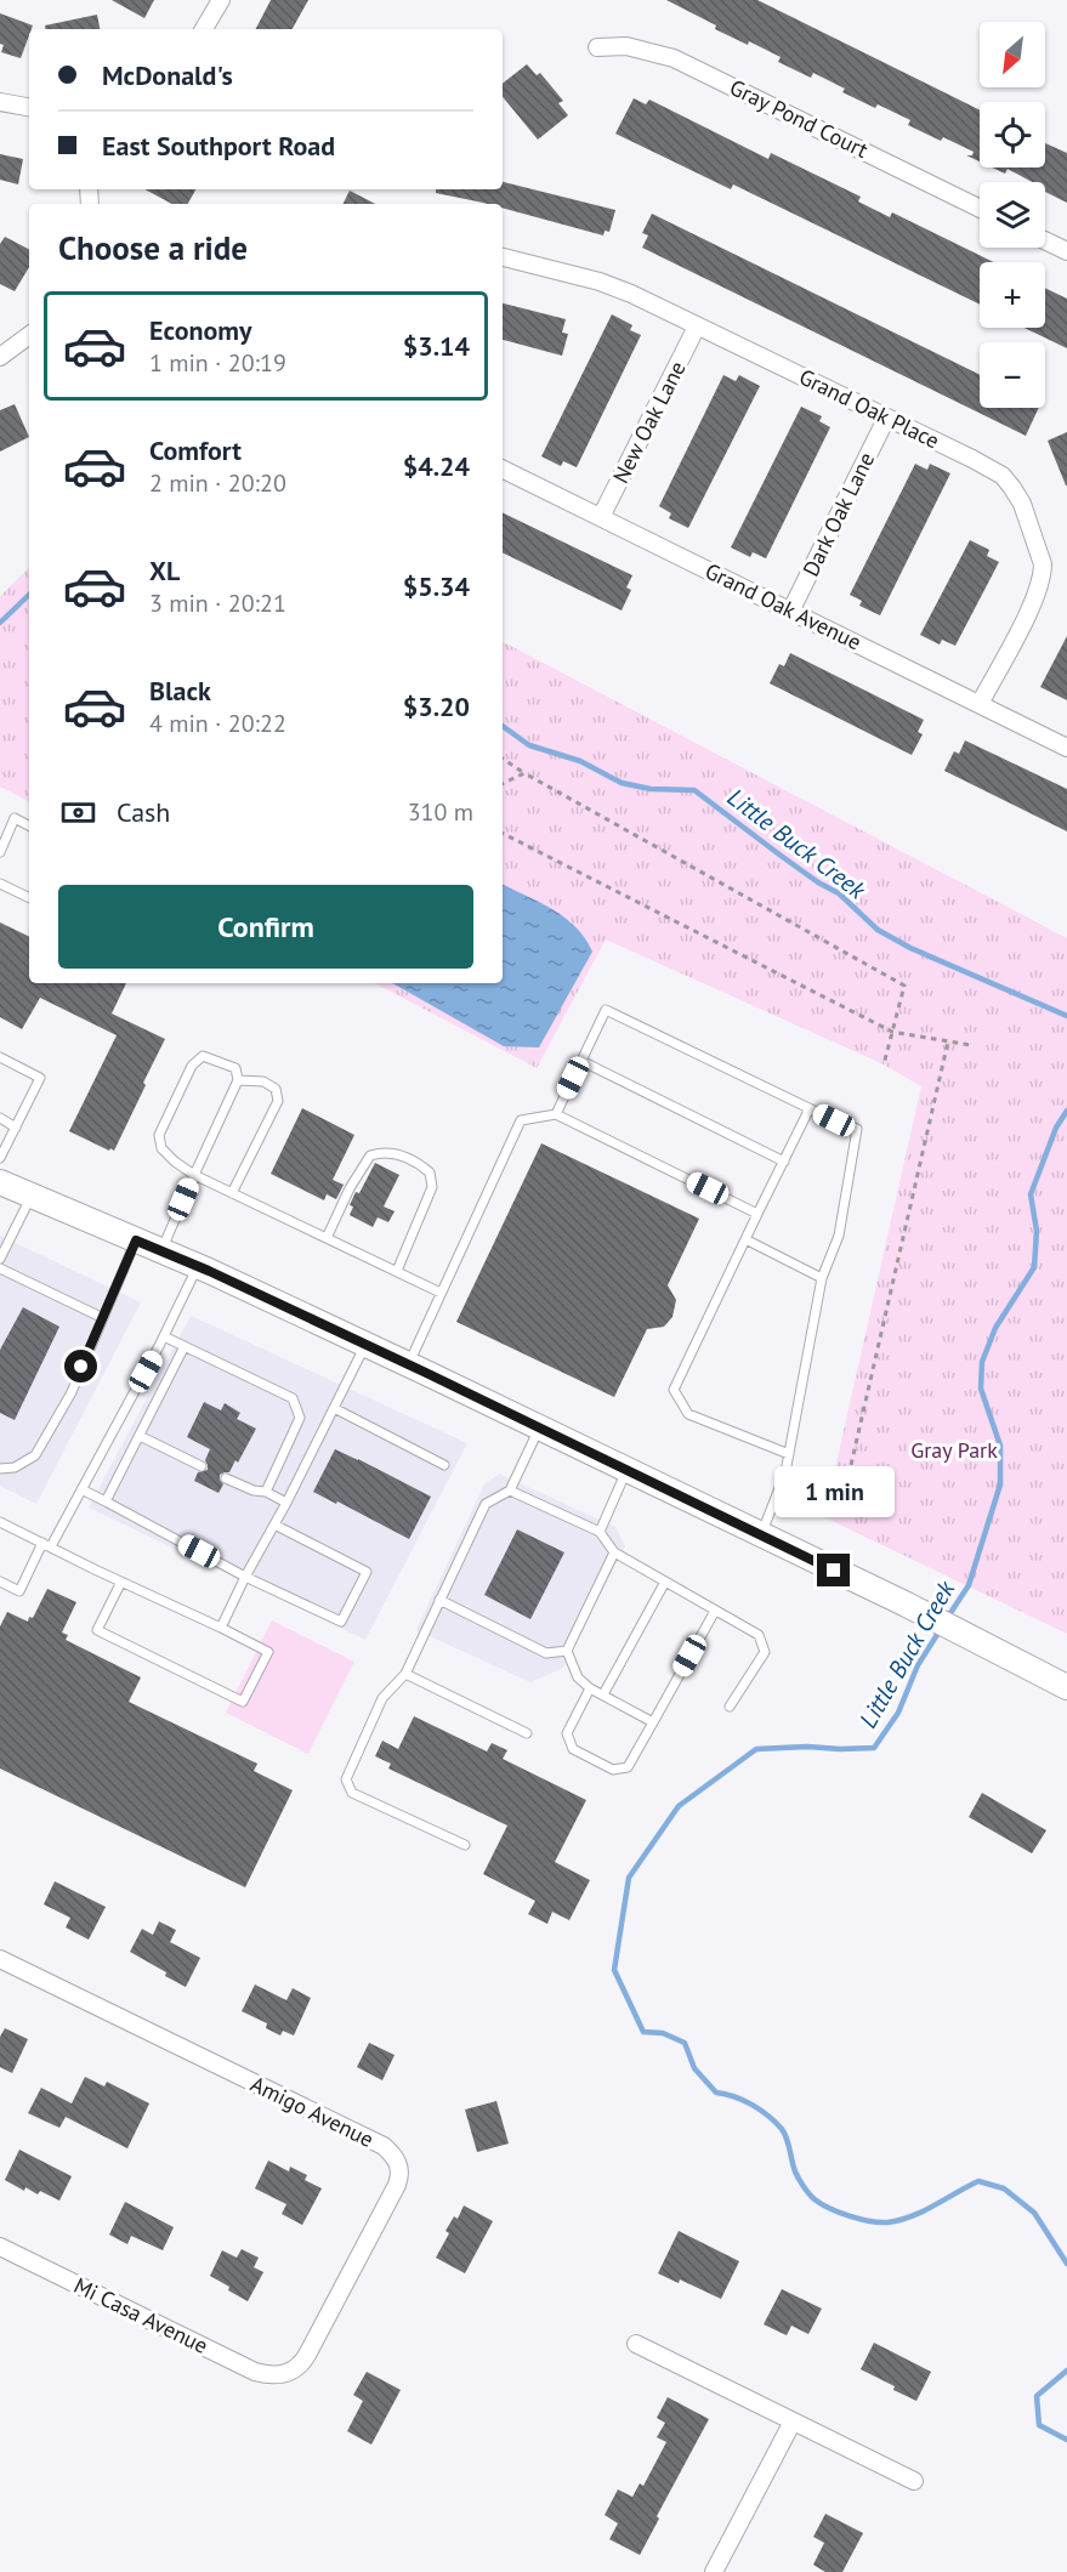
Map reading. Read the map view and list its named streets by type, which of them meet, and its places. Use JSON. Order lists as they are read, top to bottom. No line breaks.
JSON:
{"streets":{"street":["Gray Pond Court","Grand Oak Place","New Oak Lane","Dark Oak Lane","Grand Oak Avenue","Amigo Avenue","Mi Casa Avenue"]},"crossings":[["Grand Oak Place","New Oak Lane"],["Grand Oak Place","Dark Oak Lane"],["Grand Oak Place","Grand Oak Avenue"],["New Oak Lane","Grand Oak Avenue"],["Dark Oak Lane","Grand Oak Avenue"],["Amigo Avenue","Mi Casa Avenue"]],"water":["Little Buck Creek"],"parks":["Gray Park"],"north":"bottom left","page":{"map_buttons":["+","−"],"banner":["McDonald's","East Southport Road"],"heading":"Choose a ride","list":[{"name":"Economy","note":"1 min · 20:19","value":"$3.14"},{"name":"Comfort","note":"2 min · 20:20","value":"$4.24"},{"name":"XL","note":"3 min · 20:21","value":"$5.34"},{"name":"Black","note":"4 min · 20:22","value":"$3.20"}],"pay":["Cash","310 m"],"buttons":"Confirm","bubble":"1 min"}}
